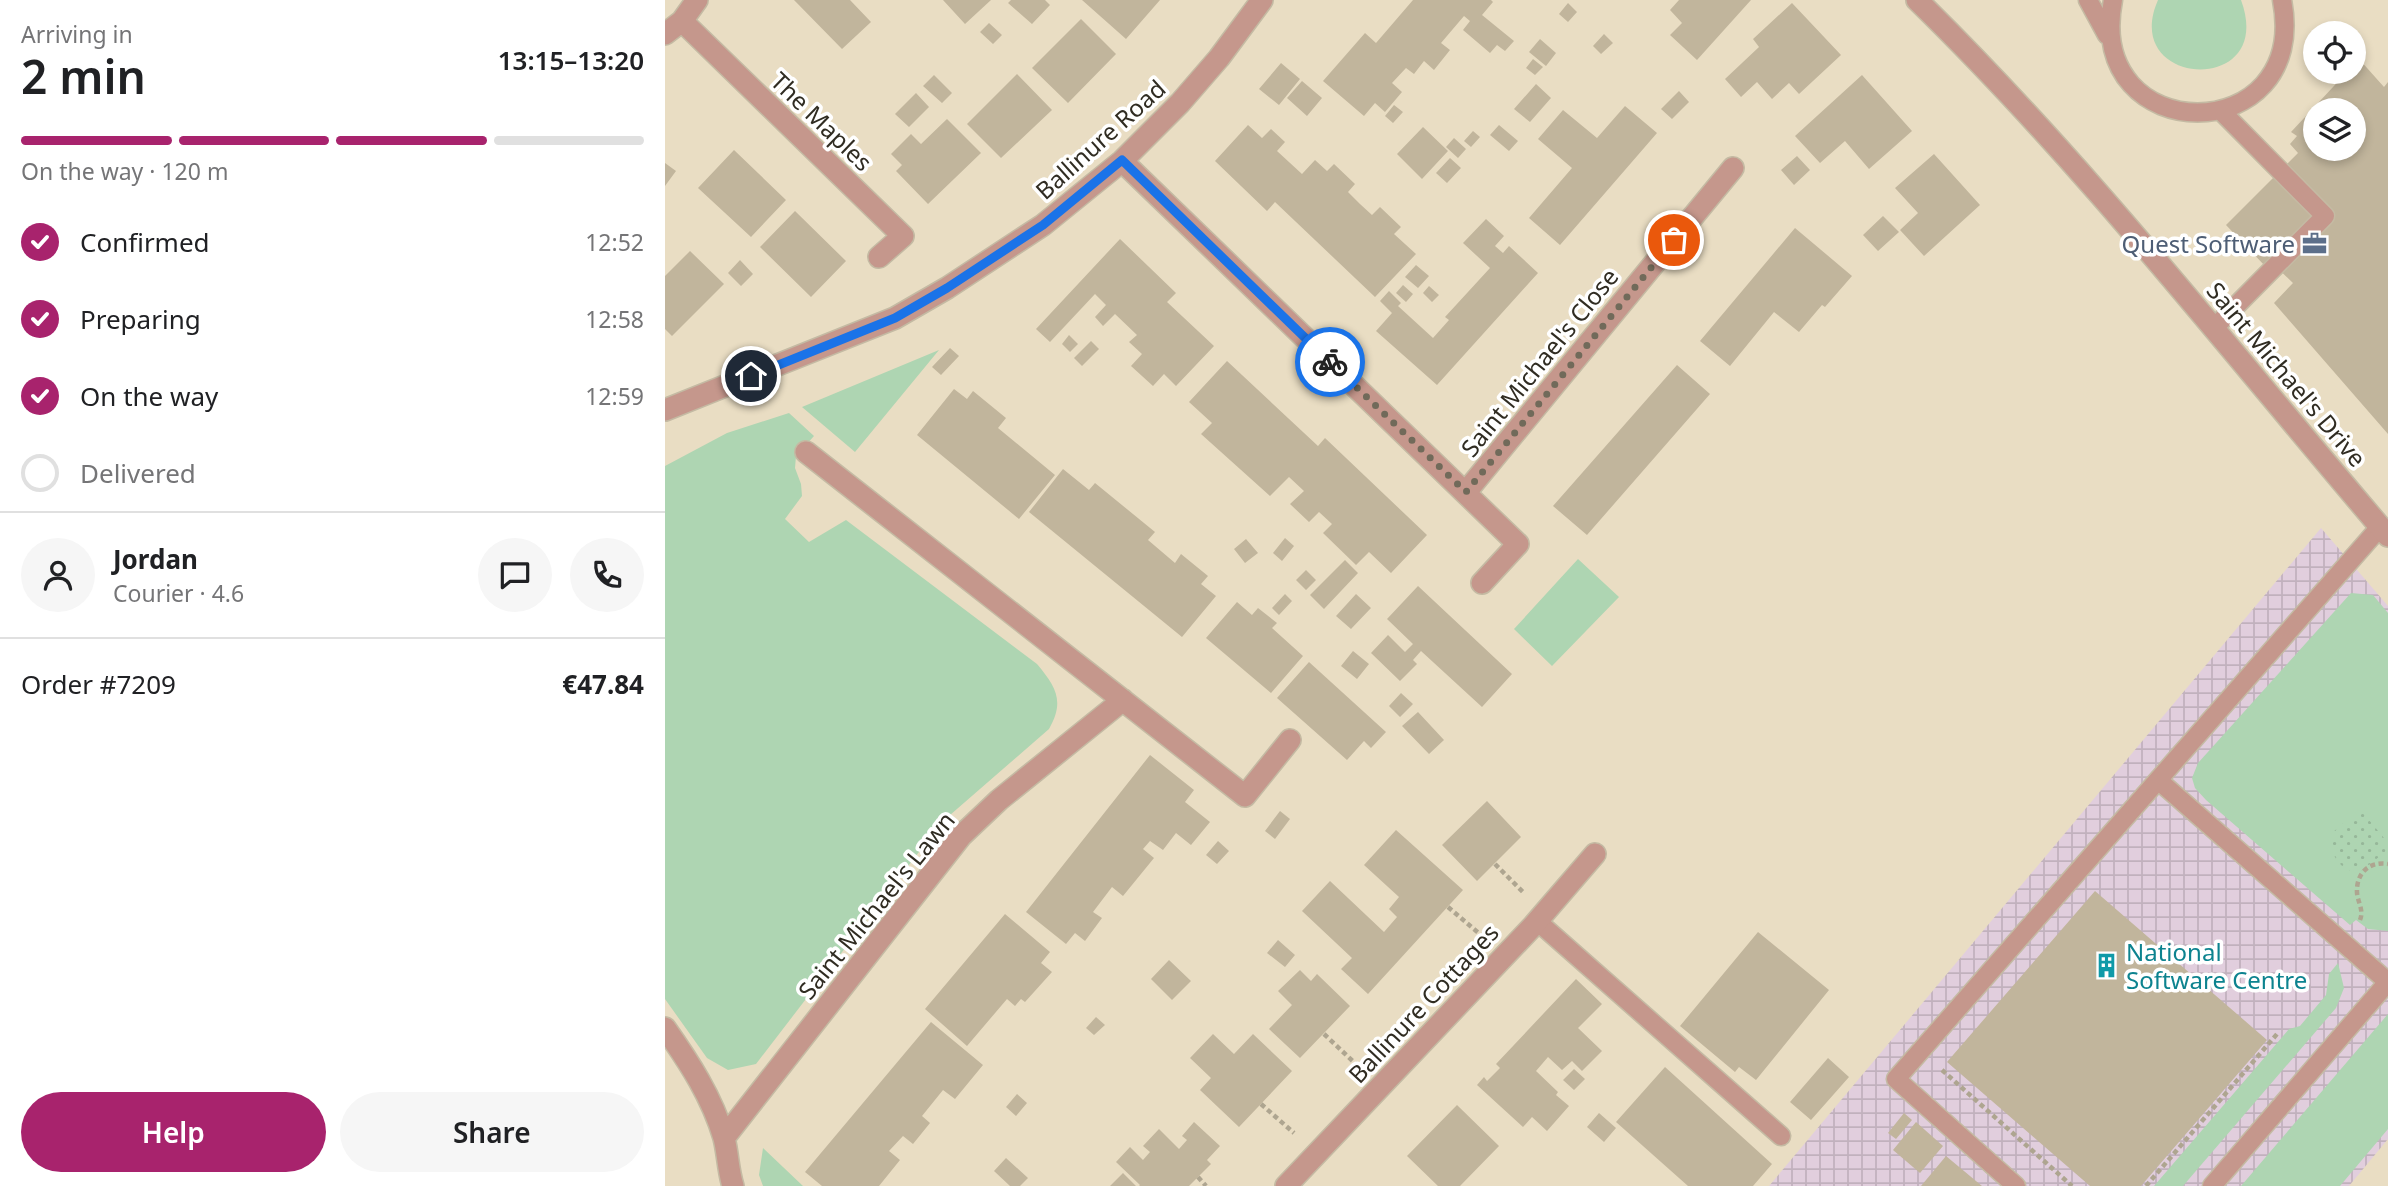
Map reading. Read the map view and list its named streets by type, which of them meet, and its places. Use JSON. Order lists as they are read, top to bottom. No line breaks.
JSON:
{"streets":{"street":["The Maples","Ballinure Road","Saint Michael's Close","Saint Michael's Drive","Saint Michael's Lawn","Ballinure Cottages"]},"crossings":[["Ballinure Road","Saint Michael's Close"]],"places":{"office":["Quest Software"],"building":["National Software Centre"]},"page":{"heading":["2 min","Arriving in","13:15–13:20"],"panel":["Jordan","Courier · 4.6","Order #7209","€47.84"],"bar":"On the way · 120 m","list":[["Confirmed","12:52"],["Preparing","12:58"],["On the way","12:59"],"Delivered"],"buttons":["Help","Share"]}}
